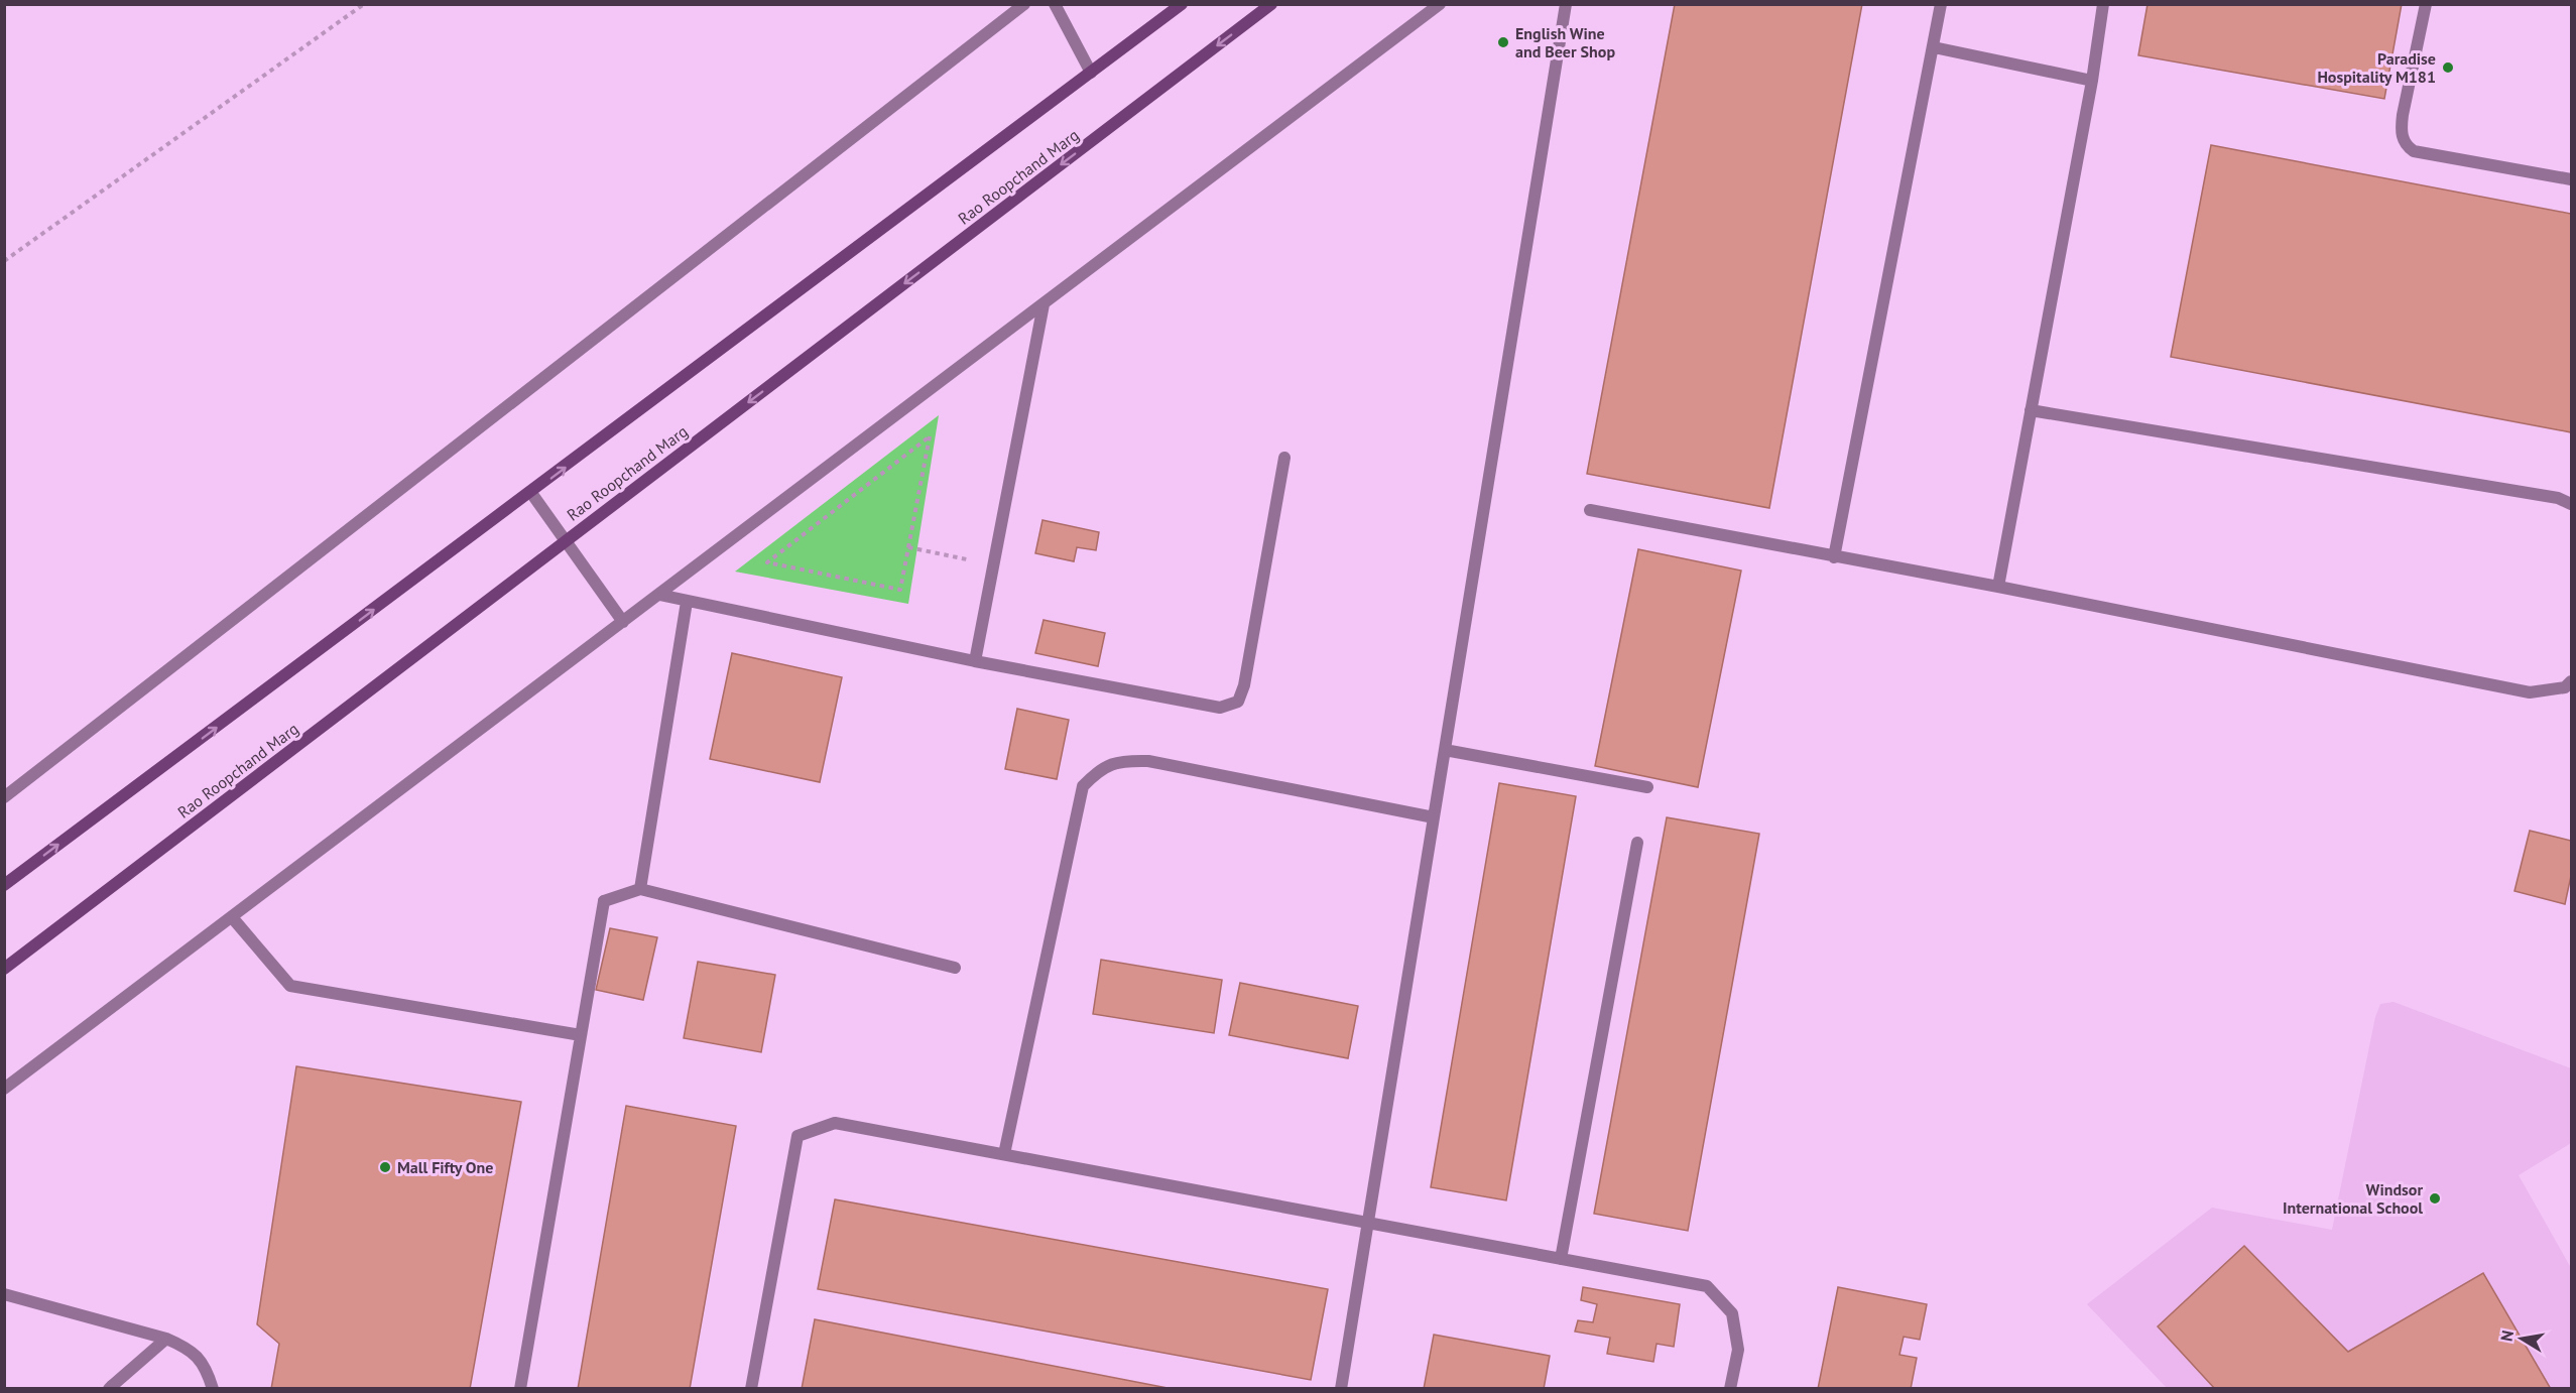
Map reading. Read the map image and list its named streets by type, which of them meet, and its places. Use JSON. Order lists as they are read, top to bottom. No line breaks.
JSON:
{"streets":{"main road":["Rao Roopchand Marg"]},"places":["English Wine and Beer Shop","Paradise Hospitality M181","Mall Fifty One","Windsor International School"],"north":"left"}
